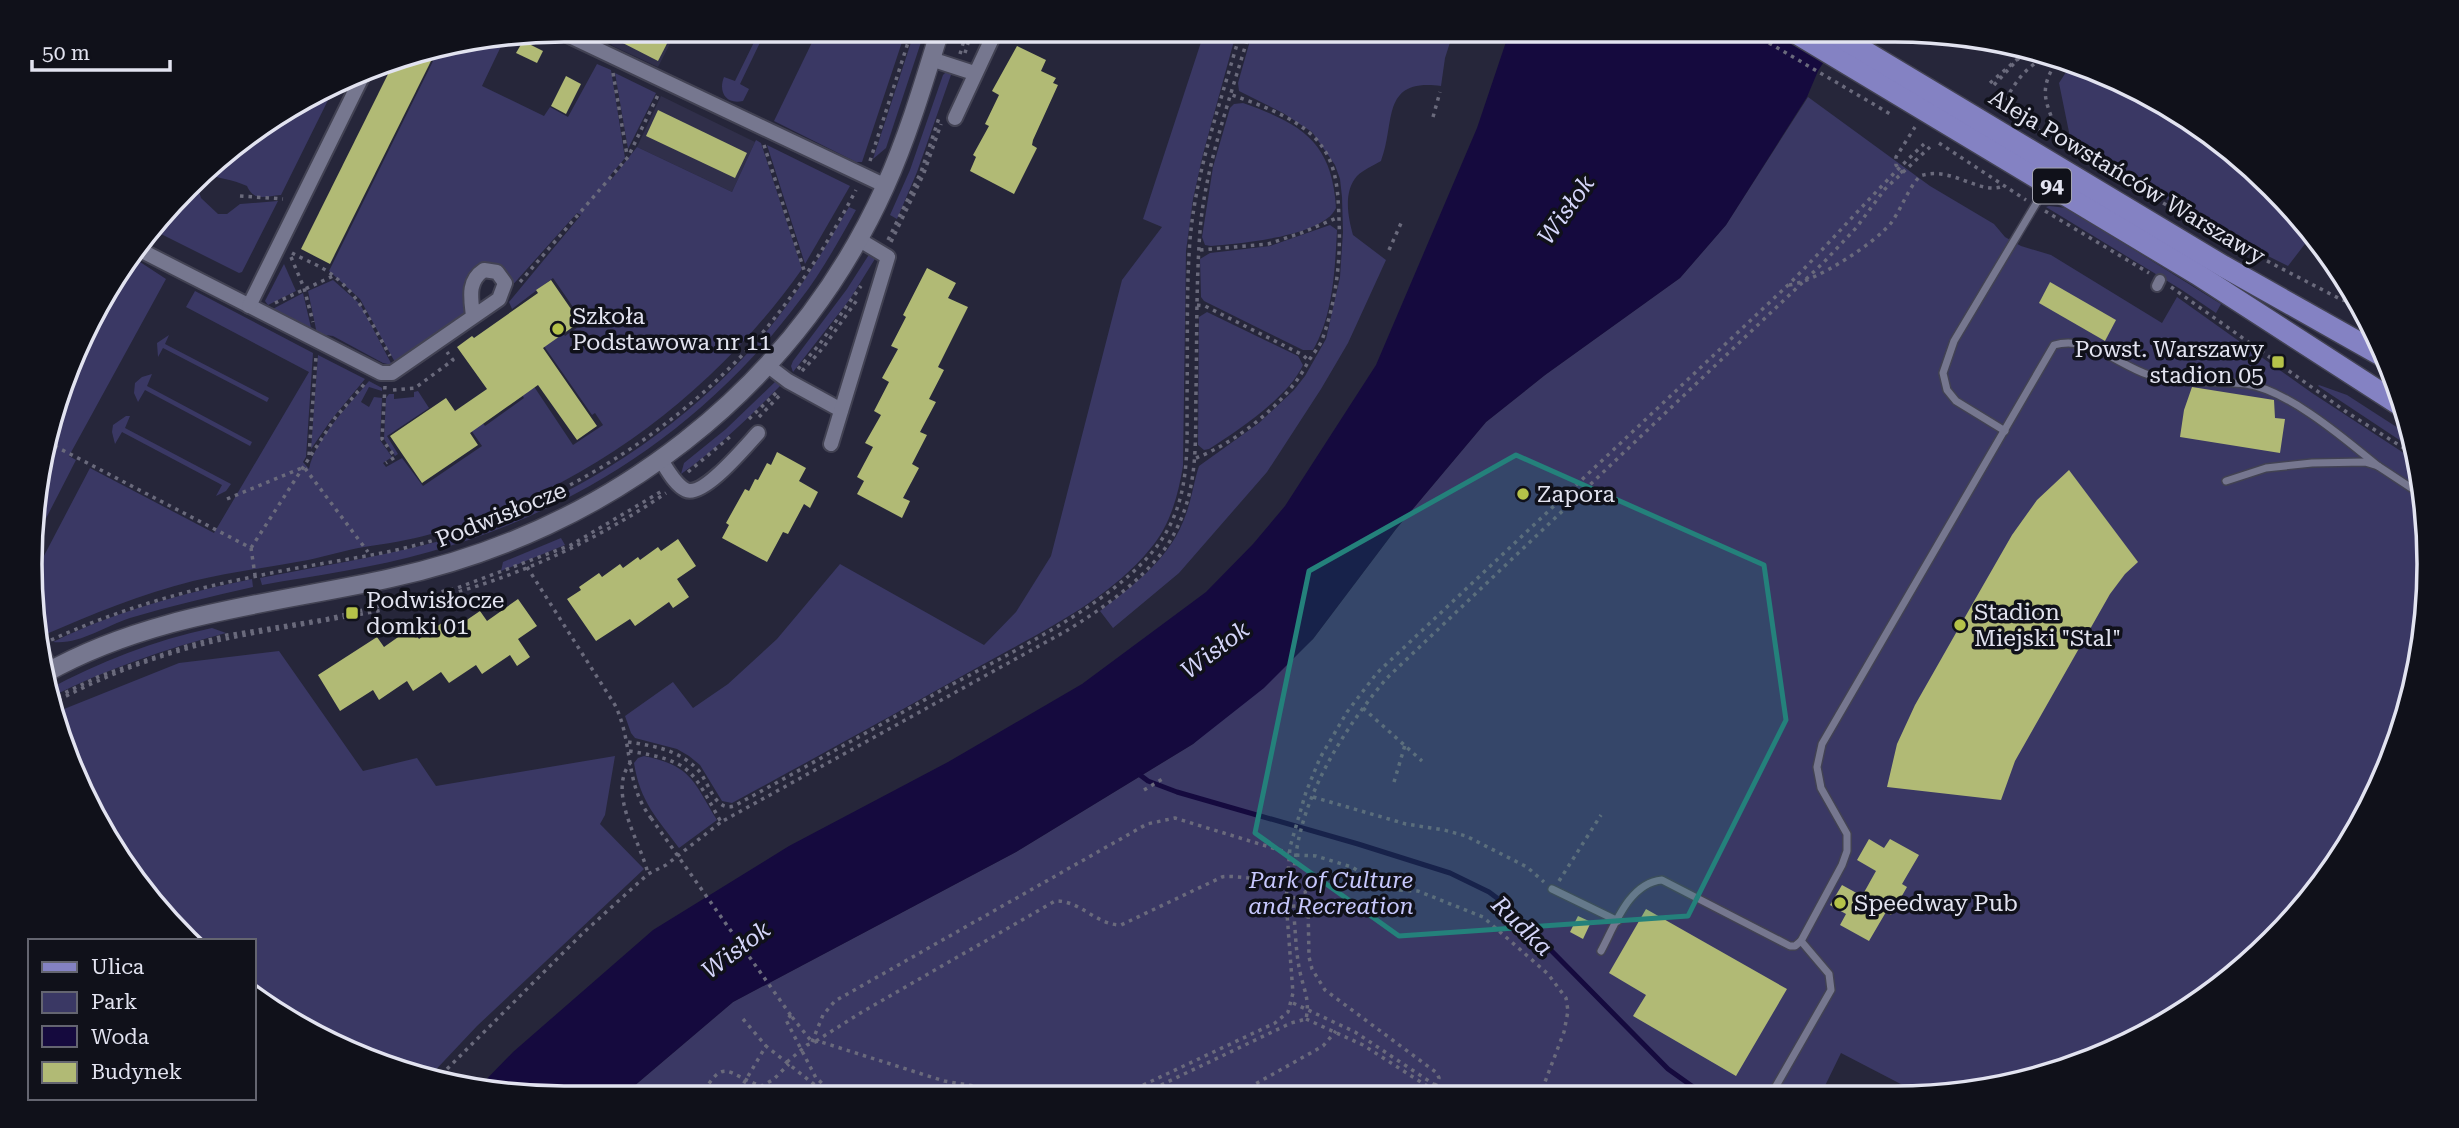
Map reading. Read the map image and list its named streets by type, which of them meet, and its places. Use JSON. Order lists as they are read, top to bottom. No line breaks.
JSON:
{"streets":{"main road":["Aleja Powstańców Warszawy","94"],"street":["Podwisłocze"]},"water":["Wisłok","Rudka"],"parks":["Park of Culture and Recreation"],"places":{"other":["Szkoła Podstawowa nr 11","Zapora","Stadion Miejski \"Stal\"","Speedway Pub"],"transit":["Powst. Warszawy stadion 05","Podwisłocze domki 01"]},"legend":["Ulica","Park","Woda","Budynek"],"scale_bar":"50 m"}
